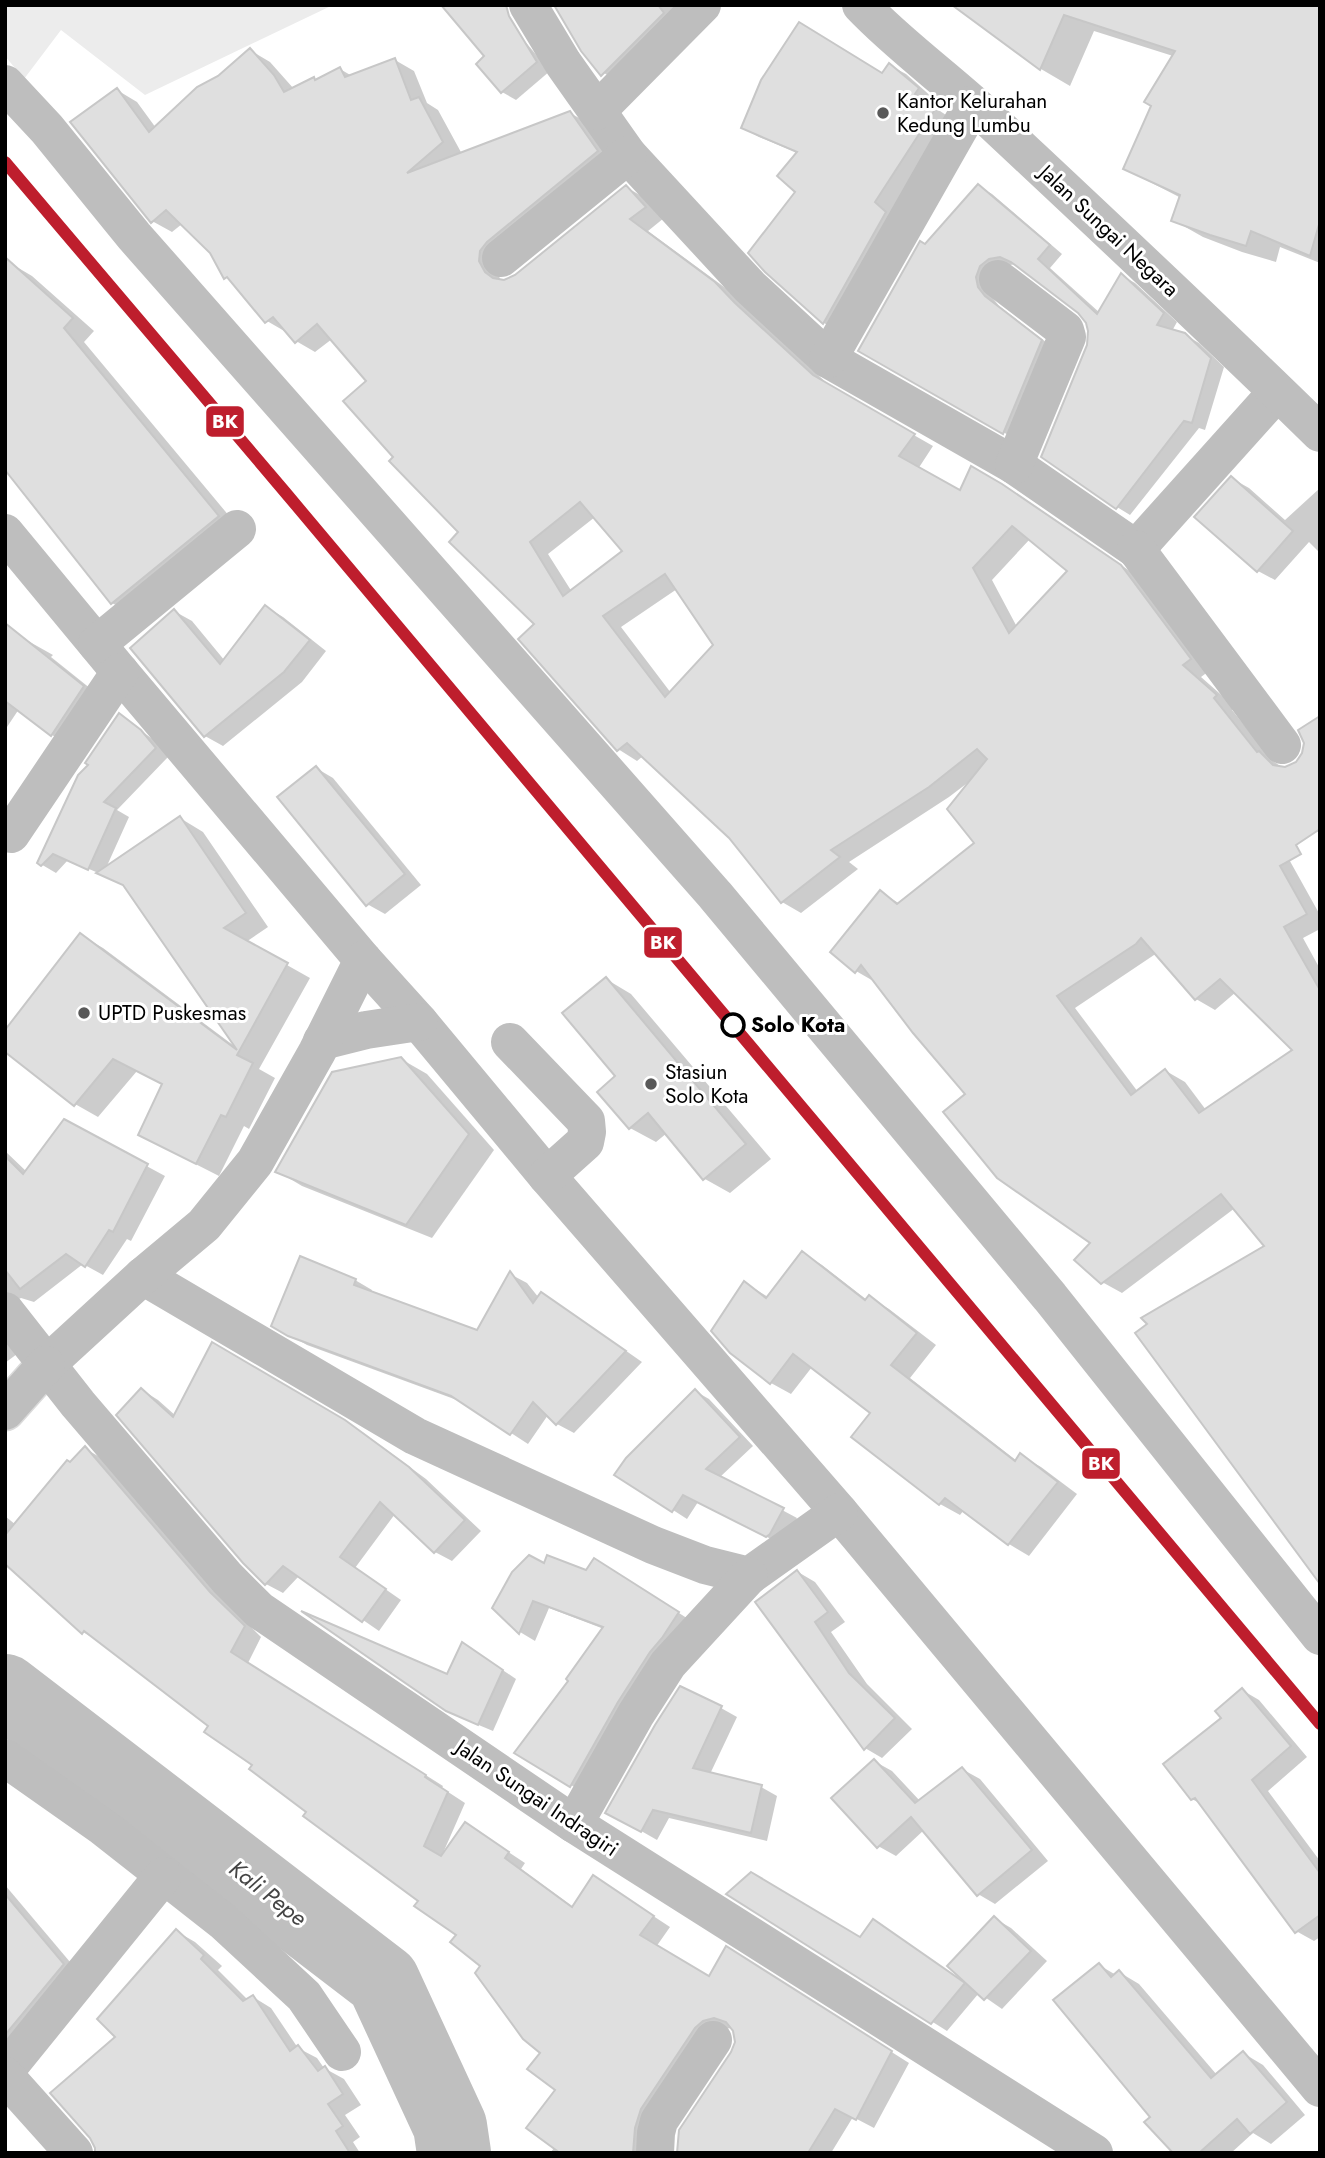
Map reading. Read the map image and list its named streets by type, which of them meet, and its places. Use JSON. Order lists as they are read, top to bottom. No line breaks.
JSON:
{"streets":{"street":["Jalan Sungai Negara","Jalan Sungai Indragiri"]},"water":["Kali Pepe"],"places":["Kantor Kelurahan Kedung Lumbu","UPTD Puskesmas","Solo Kota","Stasiun Solo Kota"],"lines":["transit line BK"]}
